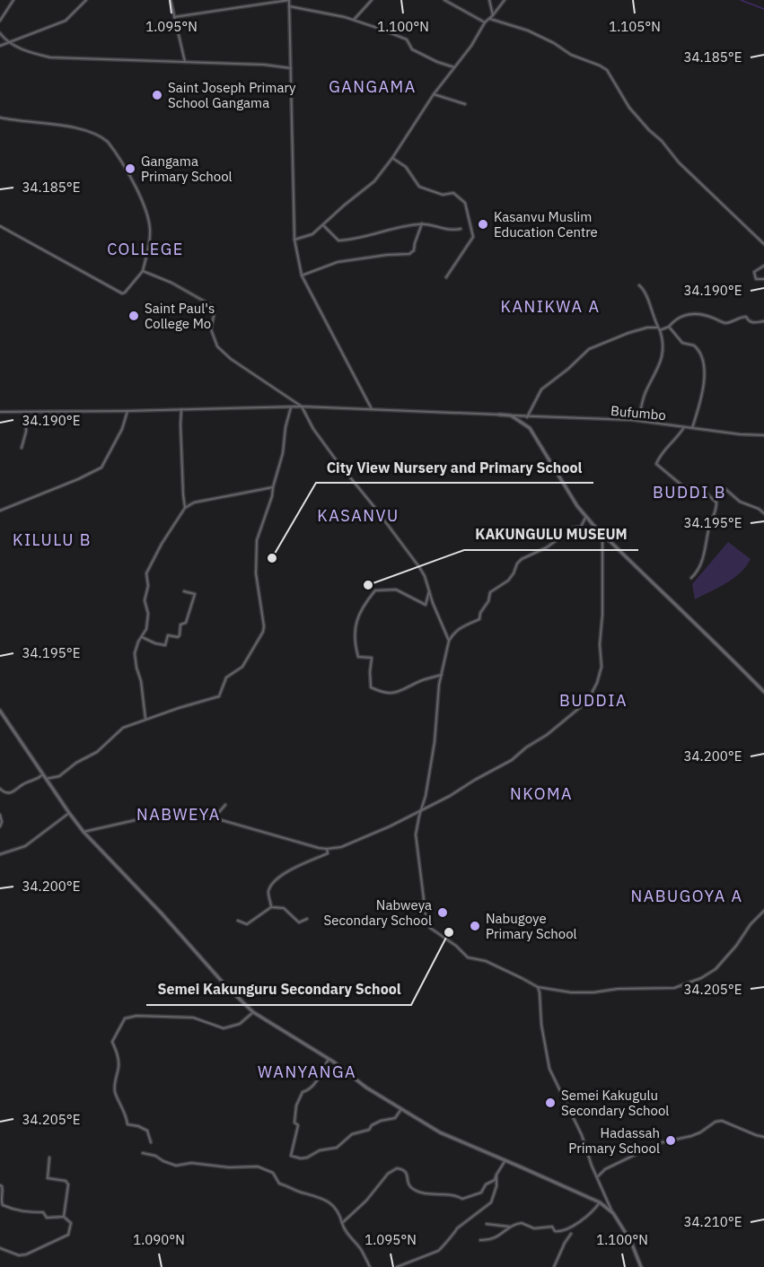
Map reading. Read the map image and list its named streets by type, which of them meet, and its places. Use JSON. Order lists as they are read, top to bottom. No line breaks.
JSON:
{"streets":{"street":["Bufumbo"]},"districts":["GANGAMA","COLLEGE","KANIKWA A","BUDDI B","KASANVU","KILULU B","BUDDIA","NKOMA","NABWEYA","NABUGOYA A","WANYANGA"],"places":["Saint Joseph Primary School Gangama","Gangama Primary School","Kasanvu Muslim Education Centre","Saint Paul's College Mo","City View Nursery and Primary School","KAKUNGULU MUSEUM","Nabweya Secondary School","Nabugoye Primary School","Semei Kakunguru Secondary School","Semei Kakugulu Secondary School","Hadassah Primary School"],"coordinates":["1.095°N","1.100°N","1.105°N","34.185°E","34.190°E","34.195°E","34.200°E","34.205°E","34.210°E","1.090°N"]}
